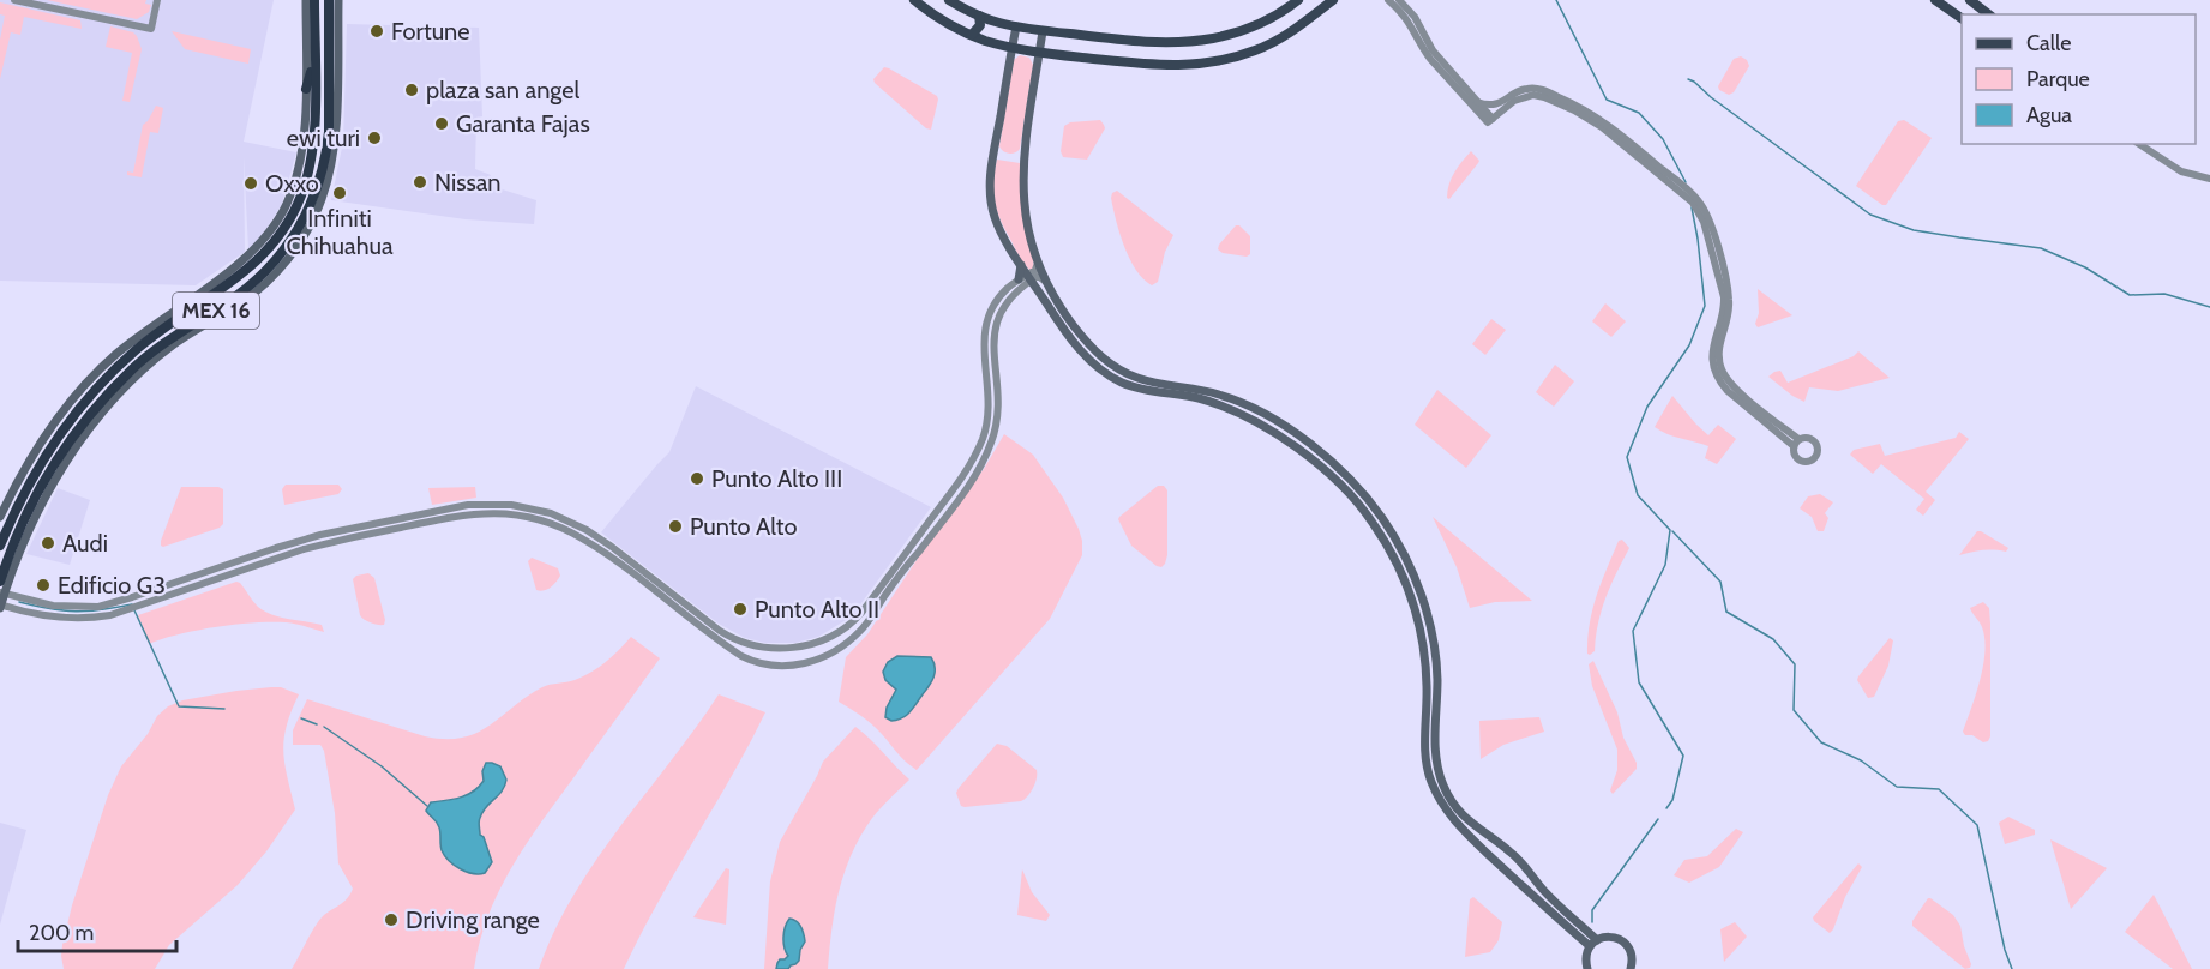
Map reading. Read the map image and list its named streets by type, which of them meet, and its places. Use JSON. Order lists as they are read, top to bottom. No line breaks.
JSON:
{"streets":{"highway":["MEX 16"]},"places":["Fortune","plaza san angel","Garanta Fajas","ewi turi","Nissan","Oxxo","Infiniti Chihuahua","Punto Alto III","Punto Alto","Audi","Edificio G3","Punto Alto II","Driving range"],"legend":["Calle","Parque","Agua"],"scale_bar":"200 m"}
